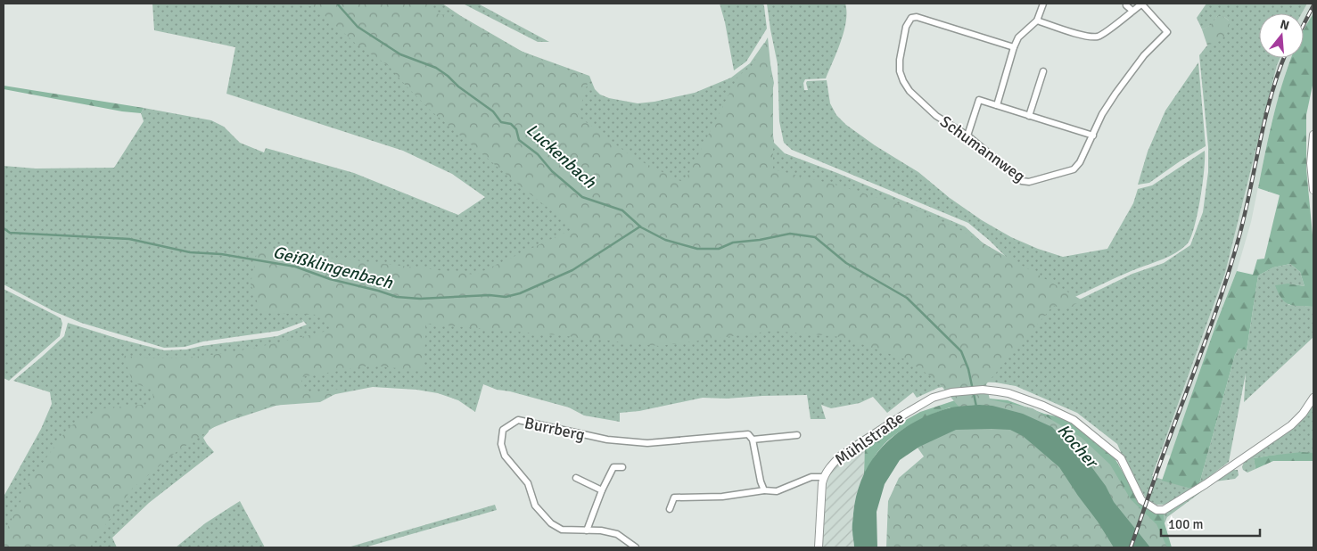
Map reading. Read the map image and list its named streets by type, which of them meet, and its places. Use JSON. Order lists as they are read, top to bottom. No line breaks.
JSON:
{"streets":{"street":["Schumannweg","Burrberg","Mühlstraße"]},"water":["Luckenbach","Geißklingenbach","Kocher"],"scale_bar":"100 m","north":"top"}
